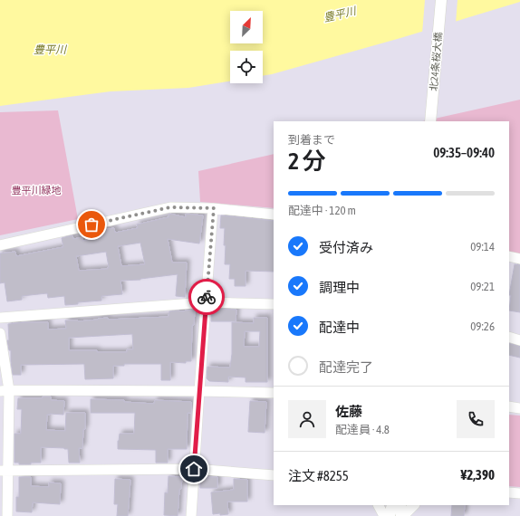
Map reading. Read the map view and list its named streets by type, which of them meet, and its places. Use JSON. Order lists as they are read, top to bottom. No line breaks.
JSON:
{"streets":{"street":["北24条桜大橋"]},"water":["豊平川"],"parks":["豊平川緑地"],"north":"top right","page":{"heading":["2 分","到着まで","09:35–09:40"],"panel":["佐藤","配達員 · 4.8","注文 #8255","¥2,390"],"bar":"配達中 · 120 m","list":[["受付済み","09:14"],["調理中","09:21"],["配達中","09:26"],"配達完了"]}}
